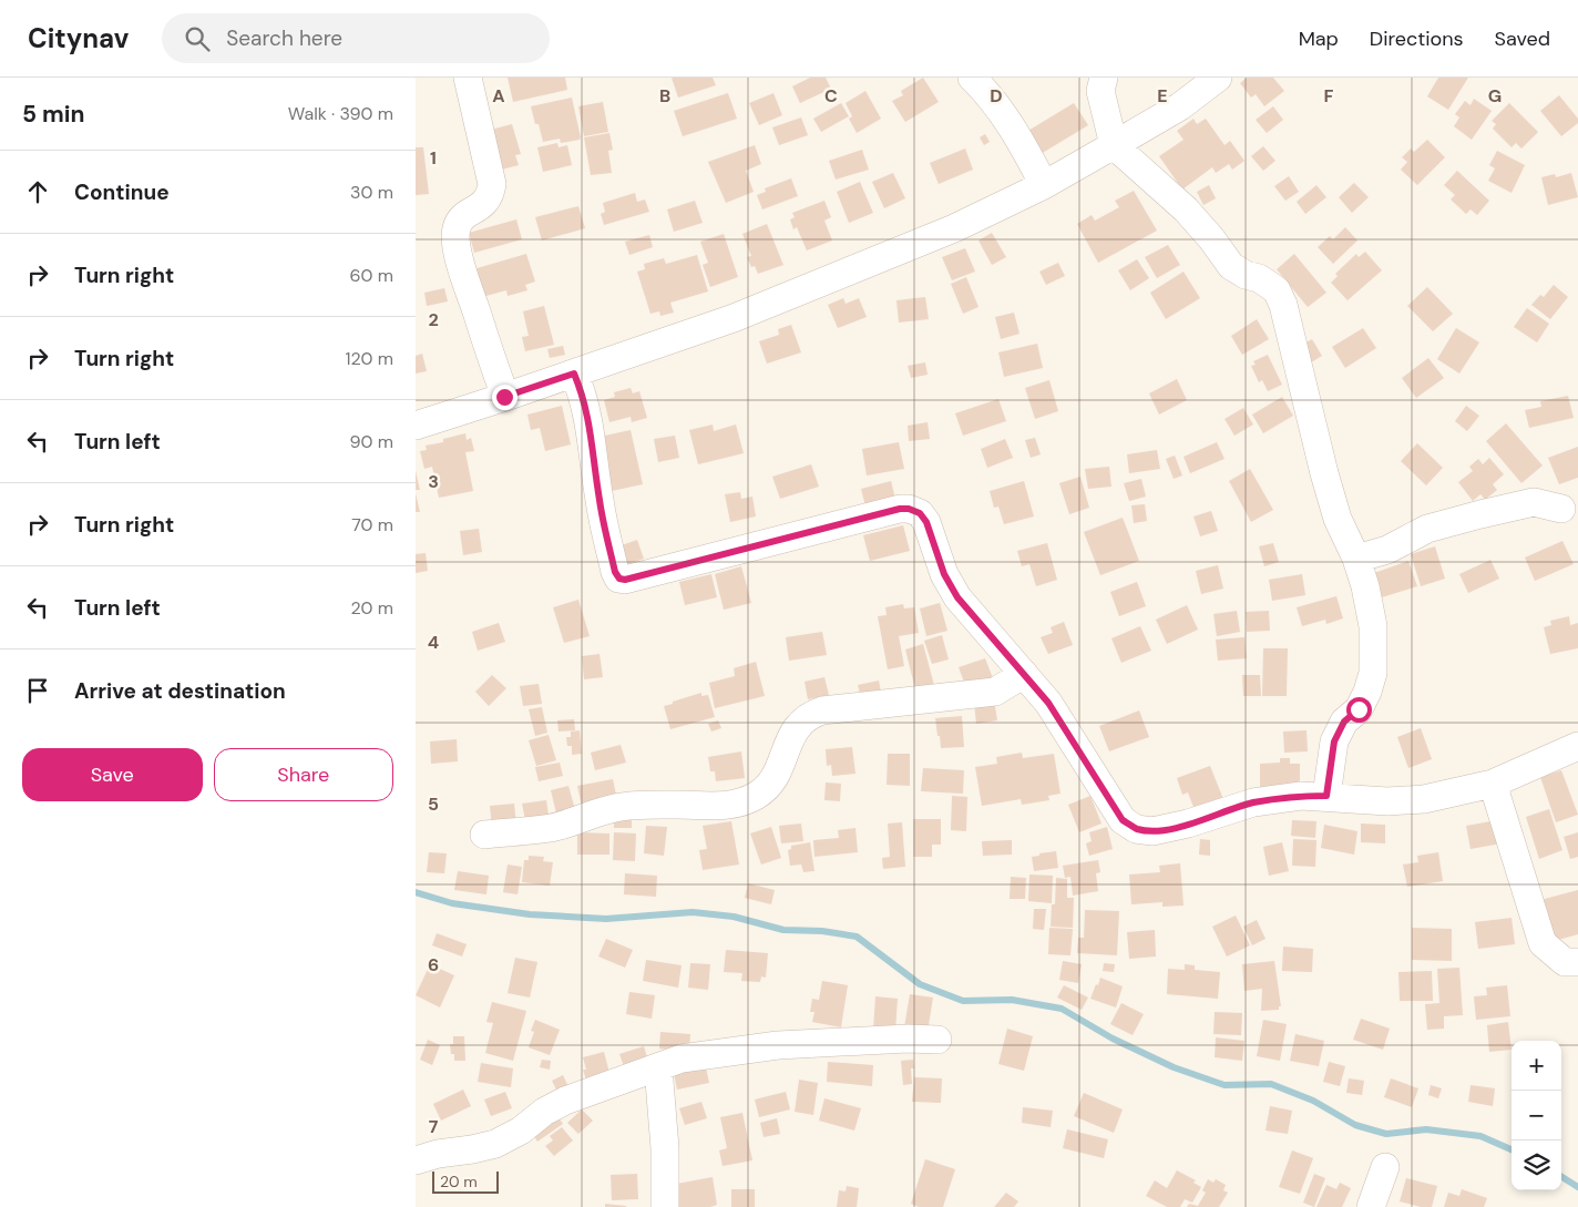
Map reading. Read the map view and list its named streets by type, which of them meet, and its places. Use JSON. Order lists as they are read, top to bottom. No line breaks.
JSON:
{"scale_bar":"20 m","page":{"header":"Citynav","search":"Search here","nav":["Map","Directions","Saved"],"heading":["5 min","Walk · 390 m"],"list":[["Continue","30 m"],["Turn right","60 m"],["Turn right","120 m"],["Turn left","90 m"],["Turn right","70 m"],["Turn left","20 m"],"Arrive at destination"],"buttons":["Save","Share"],"map_buttons":["+","−"],"scale":"20 m"},"grid":{"columns":["A","B","C","D","E","F","G"],"rows":["1","2","3","4","5","6","7"]}}
